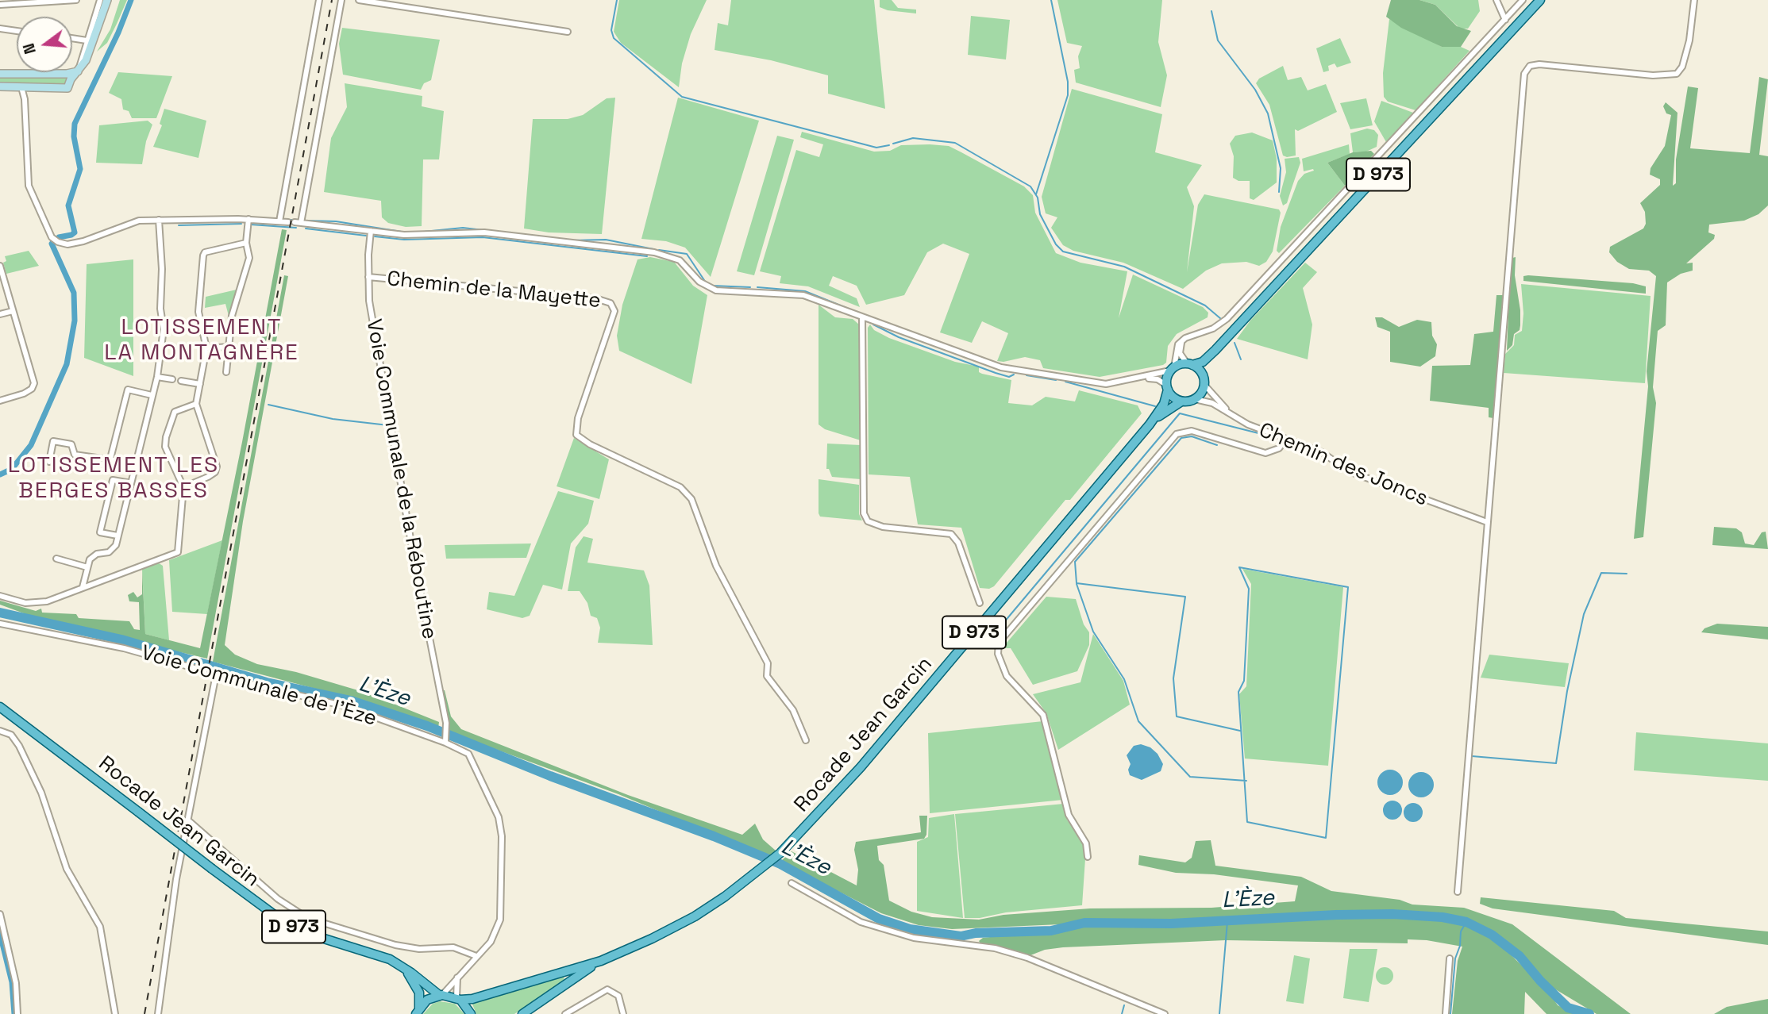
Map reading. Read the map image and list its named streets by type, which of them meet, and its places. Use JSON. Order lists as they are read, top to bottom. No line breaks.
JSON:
{"streets":{"main road":["D 973","Rocade Jean Garcin"],"street":["Chemin de la Mayette","Chemin des Joncs","Voie Communale de la Réboutine","Voie Communale de l'Èze"]},"crossings":[["D 973","Chemin des Joncs"],["D 973","Rocade Jean Garcin"],["Chemin de la Mayette","Voie Communale de la Réboutine"],["Chemin des Joncs","Rocade Jean Garcin"],["Voie Communale de la Réboutine","Voie Communale de l'Èze"],["Voie Communale de l'Èze","Rocade Jean Garcin"]],"districts":["LOTISSEMENT LA MONTAGNÈRE","LOTISSEMENT LES BERGES BASSES"],"water":["L'Èze"],"north":"left"}
